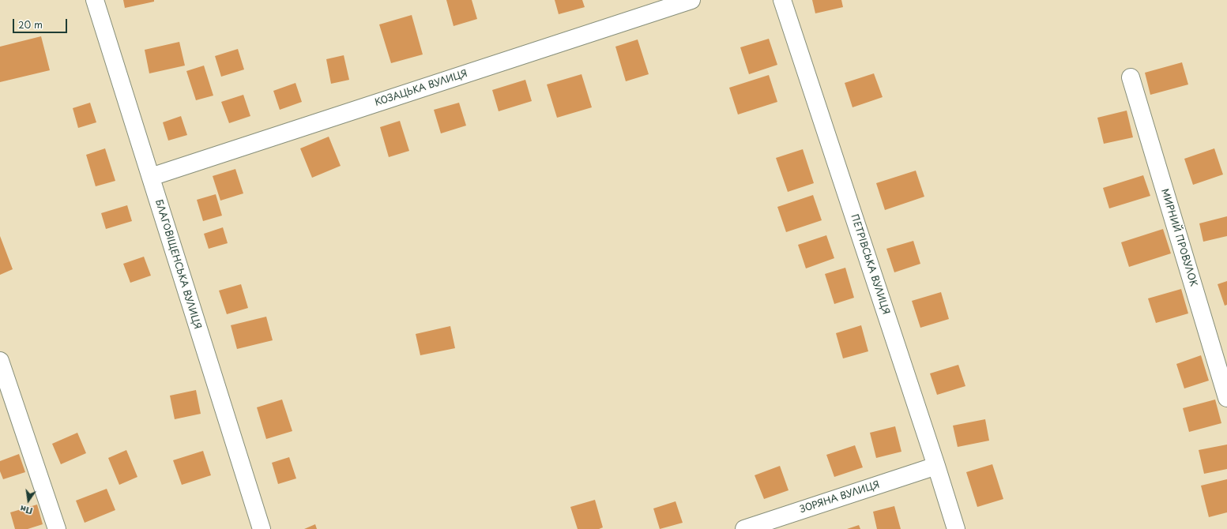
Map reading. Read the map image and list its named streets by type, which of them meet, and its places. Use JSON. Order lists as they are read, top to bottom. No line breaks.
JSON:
{"streets":{"street":["КОЗАЦЬКА ВУЛИЦЯ","МИРНИЙ ПРОВУЛОК","БЛАГОВІЩЕНСЬКА ВУЛИЦЯ","ПЕТРІВСЬКА ВУЛИЦЯ","ЗОРЯНА ВУЛИЦЯ"]},"crossings":[["КОЗАЦЬКА ВУЛИЦЯ","БЛАГОВІЩЕНСЬКА ВУЛИЦЯ"],["ПЕТРІВСЬКА ВУЛИЦЯ","ЗОРЯНА ВУЛИЦЯ"]],"scale_bar":"20 m","north":"bottom"}
